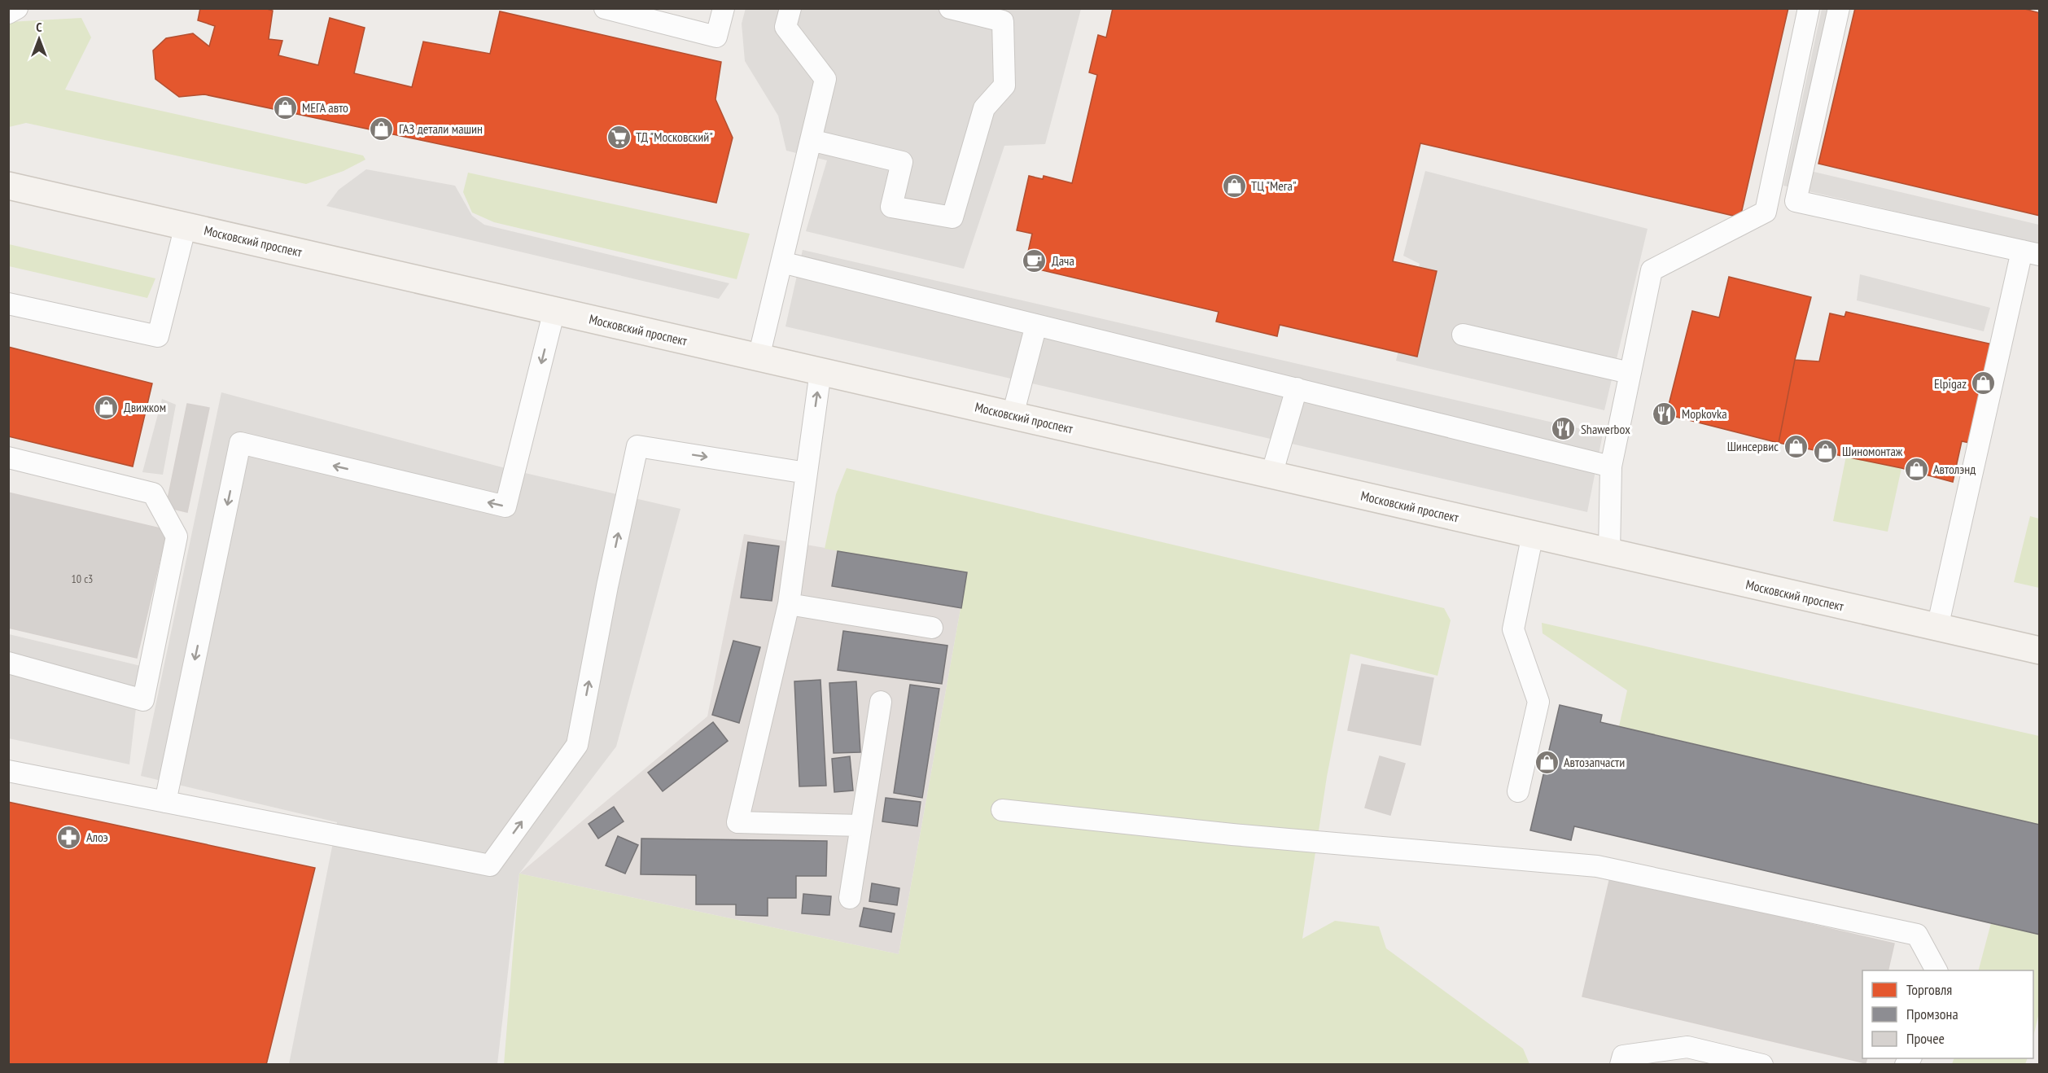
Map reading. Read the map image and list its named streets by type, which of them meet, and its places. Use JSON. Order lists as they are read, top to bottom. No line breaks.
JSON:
{"streets":{"main road":["Московский проспект"]},"places":{"shop":["МЕГА авто","ГАЗ детали машин","ТЦ \"Мега\"","Elpigaz","Движком","Шинсервис","Шиномонтаж","Автолэнд","Автозапчасти"],"supermarket":["ТД \"Московский\""],"cafe":["Дача"],"restaurant":["Mopkovka","Shawerbox"],"pharmacy":["Алоэ"]},"house_numbers":["10 с3"],"legend":["Торговля","Промзона","Прочее"],"north":"top"}
